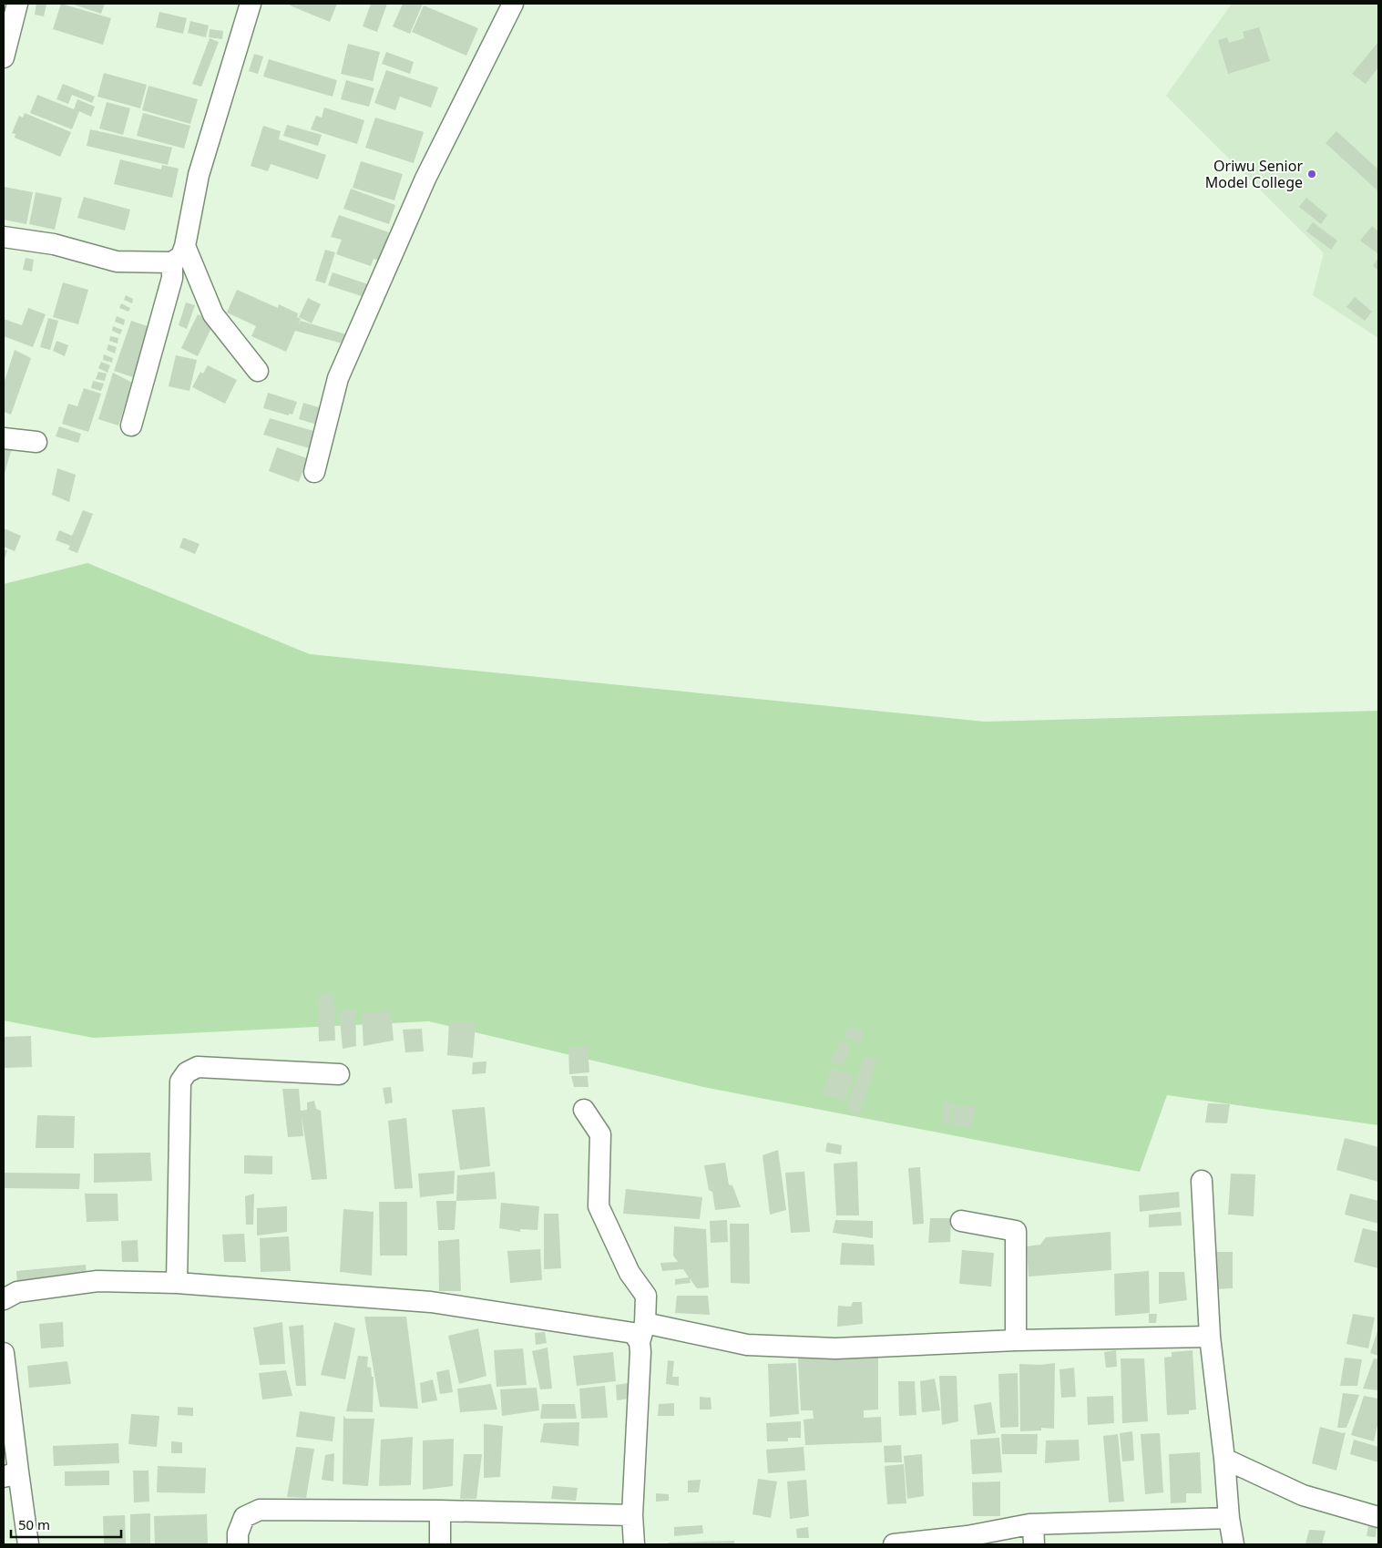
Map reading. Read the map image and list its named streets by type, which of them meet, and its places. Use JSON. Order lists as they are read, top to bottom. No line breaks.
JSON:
{"places":["Oriwu Senior Model College"],"scale_bar":"50 m"}
